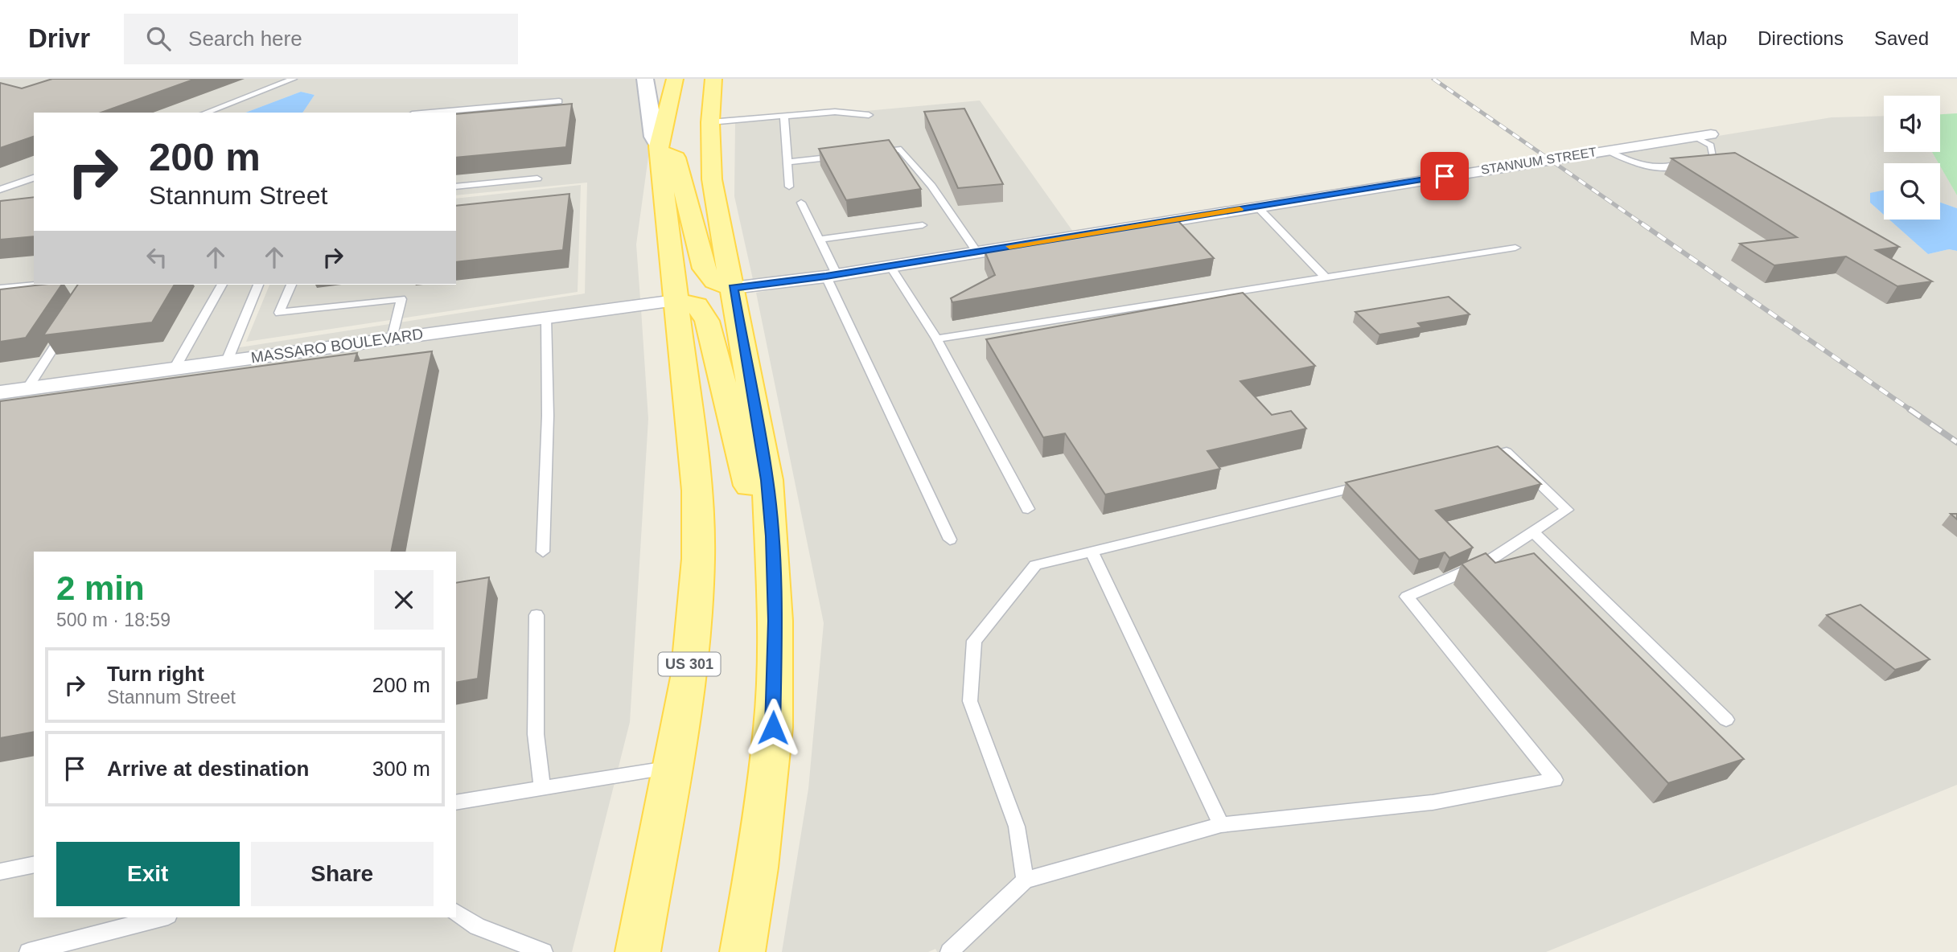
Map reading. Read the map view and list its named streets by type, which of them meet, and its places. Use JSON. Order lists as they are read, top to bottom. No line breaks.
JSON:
{"streets":{"main road":["US 301"],"street":["STANNUM STREET","MASSARO BOULEVARD"]},"crossings":[["MASSARO BOULEVARD","US 301"]],"page":{"header":"Drivr","search":"Search here","nav":["Map","Directions","Saved"],"turn":["200 m","Stannum Street"],"heading":["2 min","500 m · 18:59"],"list":[{"name":"Turn right","note":"Stannum Street","value":"200 m"},{"name":"Arrive at destination","value":"300 m"}],"buttons":["Exit","Share"]}}
